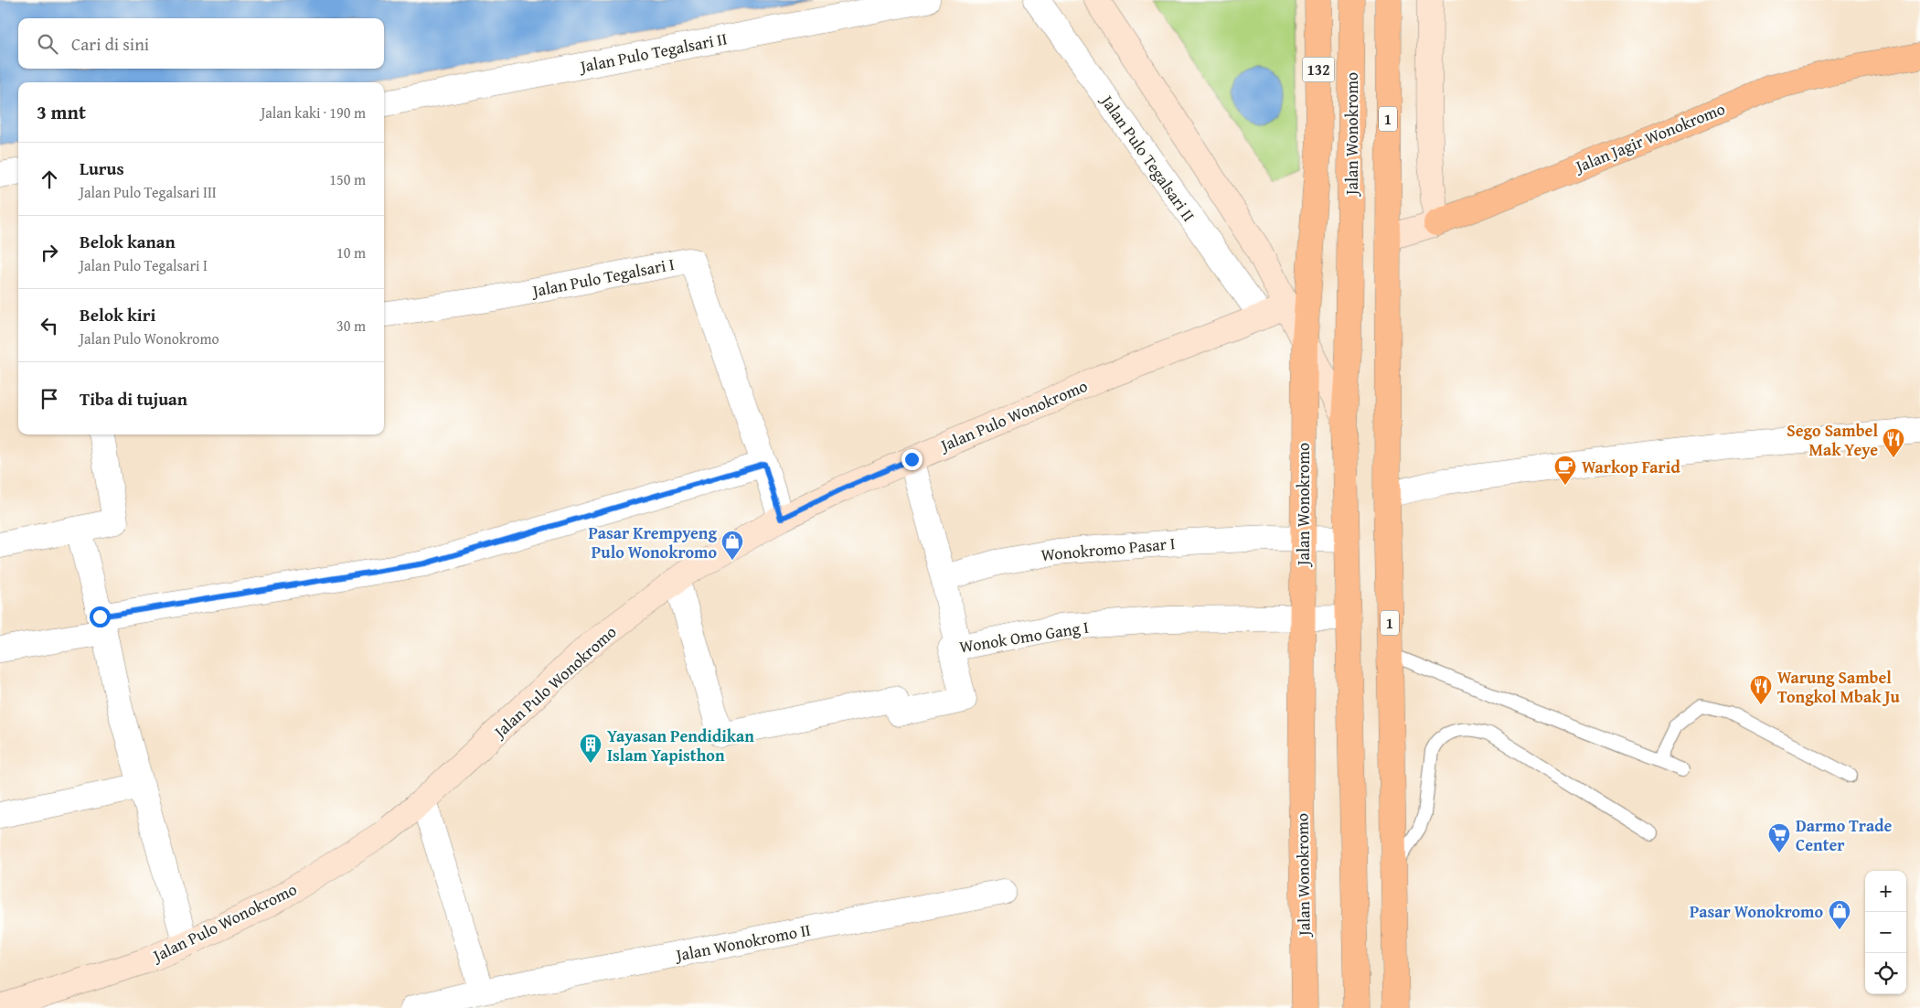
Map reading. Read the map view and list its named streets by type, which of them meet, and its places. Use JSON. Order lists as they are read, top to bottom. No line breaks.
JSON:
{"streets":{"main road":["132","1","Jalan Wonokromo","Jalan Jagir Wonokromo","Jalan Pulo Wonokromo"],"street":["Jalan Pulo Tegalsari II","Jalan Pulo Tegalsari I","Wonokromo Pasar I","Wonok Omo Gang I","Jalan Wonokromo II"]},"crossings":[["Jalan Pulo Tegalsari II","Jalan Pulo Wonokromo"],["1","Jalan Jagir Wonokromo"],["Jalan Wonokromo","Wonokromo Pasar I"],["Jalan Wonokromo","Wonok Omo Gang I"],["Jalan Pulo Tegalsari I","Jalan Pulo Wonokromo"],["Jalan Pulo Wonokromo","Wonok Omo Gang I"]],"places":{"restaurant":["Sego Sambel Mak Yeye","Warung Sambel Tongkol Mbak Ju"],"cafe":["Warkop Farid"],"shop":["Pasar Krempyeng Pulo Wonokromo","Pasar Wonokromo"],"building":["Yayasan Pendidikan Islam Yapisthon"],"supermarket":["Darmo Trade Center"]},"page":{"search":"Cari di sini","heading":["3 mnt","Jalan kaki · 190 m"],"list":[["Lurus","Jalan Pulo Tegalsari III","150 m"],["Belok kanan","Jalan Pulo Tegalsari I","10 m"],["Belok kiri","Jalan Pulo Wonokromo","30 m"],"Tiba di tujuan"],"map_buttons":["+","−"]}}
